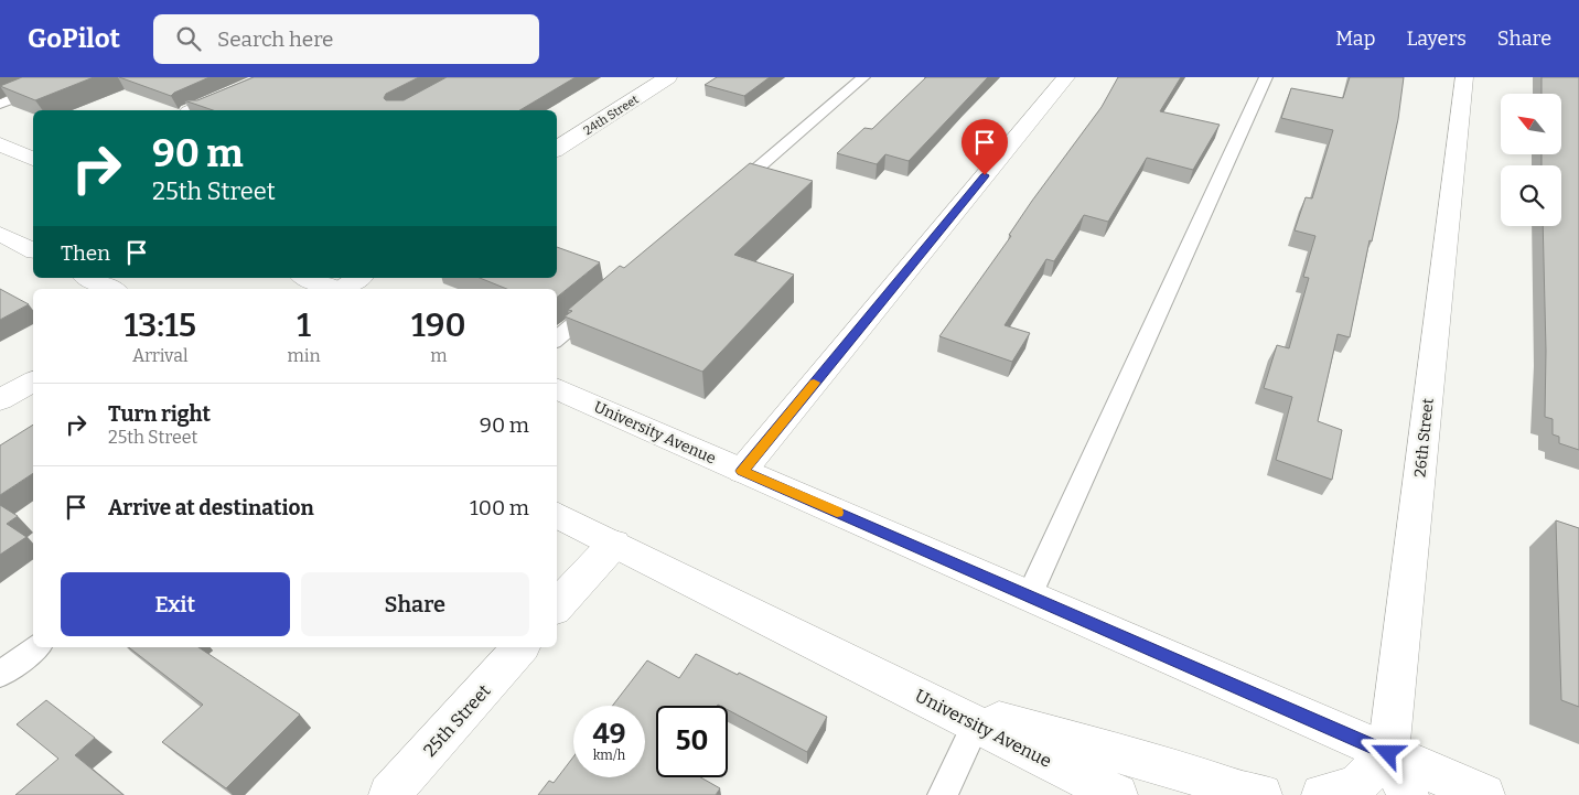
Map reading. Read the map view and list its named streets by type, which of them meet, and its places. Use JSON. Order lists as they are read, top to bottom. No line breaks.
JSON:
{"streets":{"street":["24th Street","University Avenue","26th Street","25th Street"]},"crossings":[["University Avenue","26th Street"]],"north":"top left","page":{"header":"GoPilot","search":"Search here","nav":["Map","Layers","Share"],"turn":["90 m","25th Street"],"then":"Then","eta":["13:15","Arrival","1","min","190","m"],"list":[{"name":"Turn right","note":"25th Street","value":"90 m"},{"name":"Arrive at destination","value":"100 m"}],"buttons":["Exit","Share"],"speed":"49 km/h","limit":"50"}}
